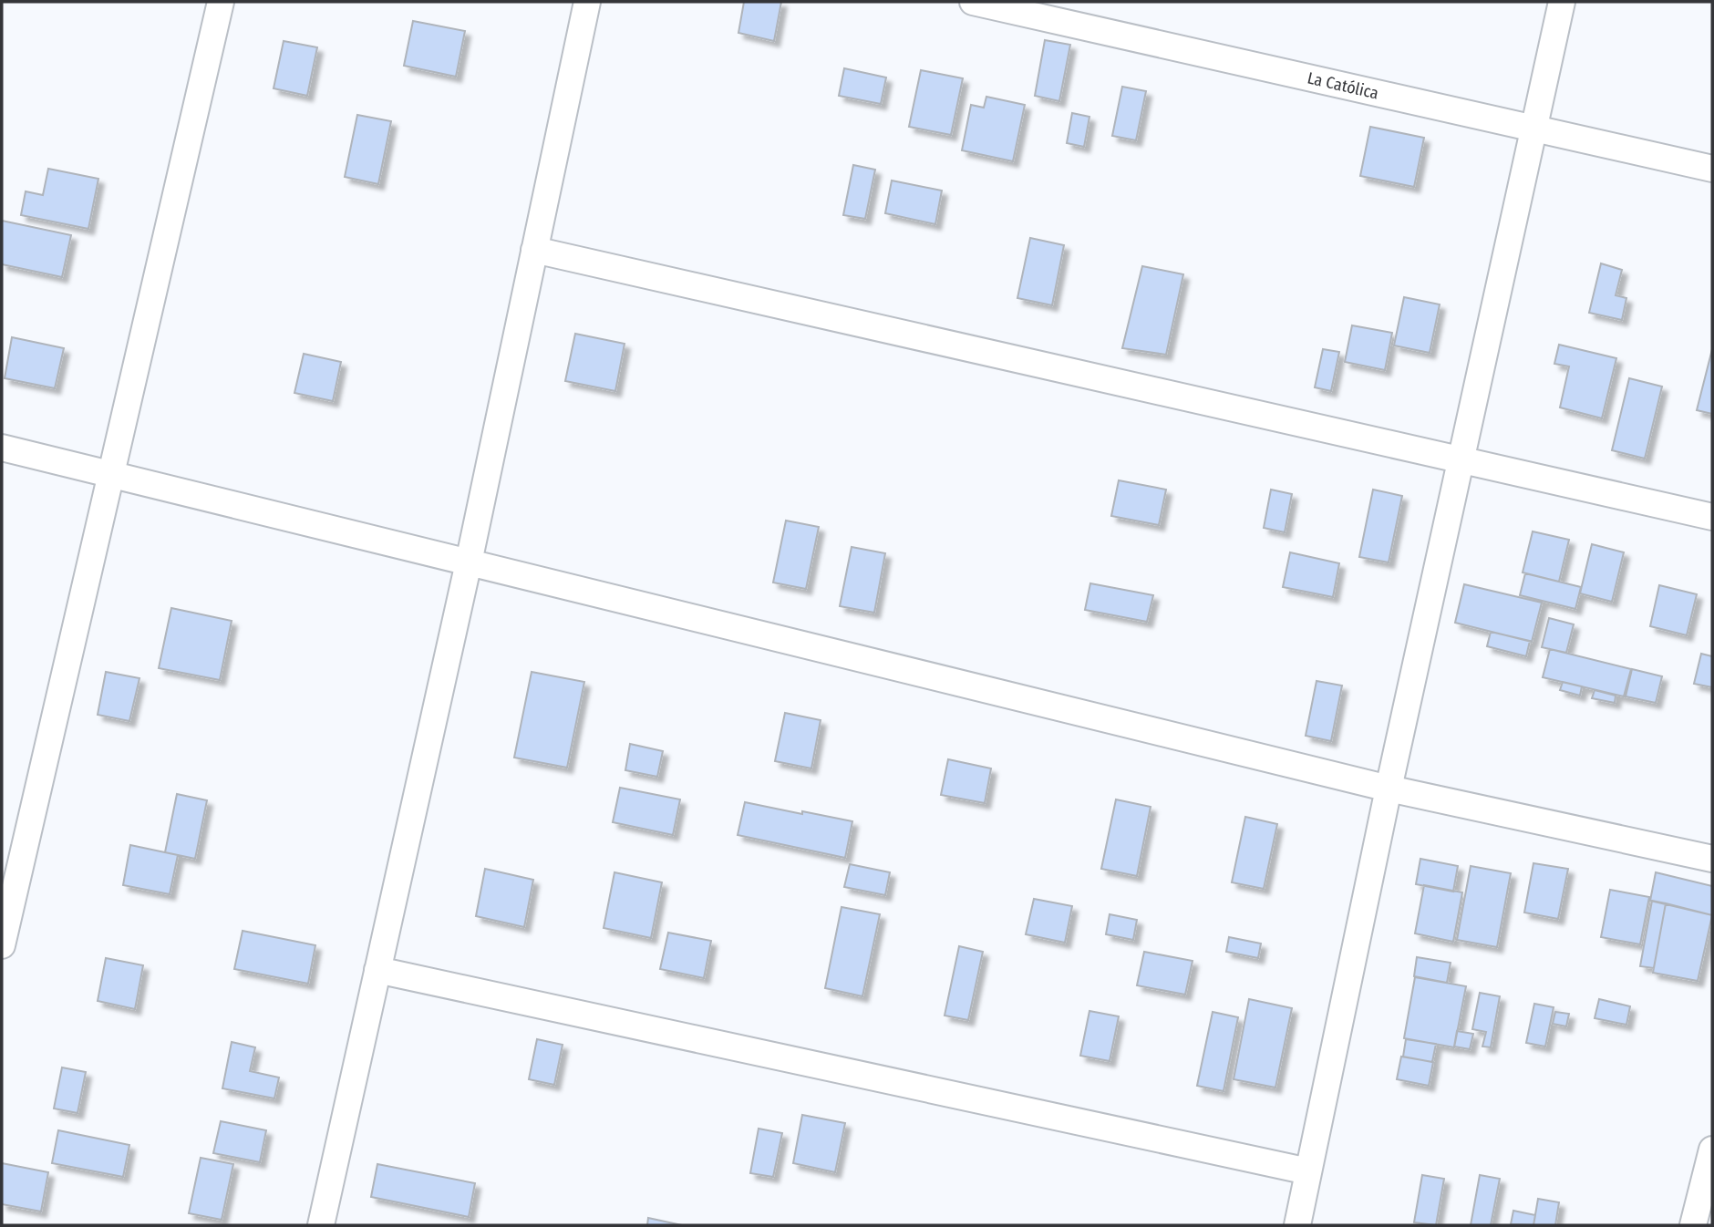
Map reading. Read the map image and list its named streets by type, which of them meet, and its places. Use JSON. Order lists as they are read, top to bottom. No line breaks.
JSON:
{"streets":{"street":["La Católica"]}}
